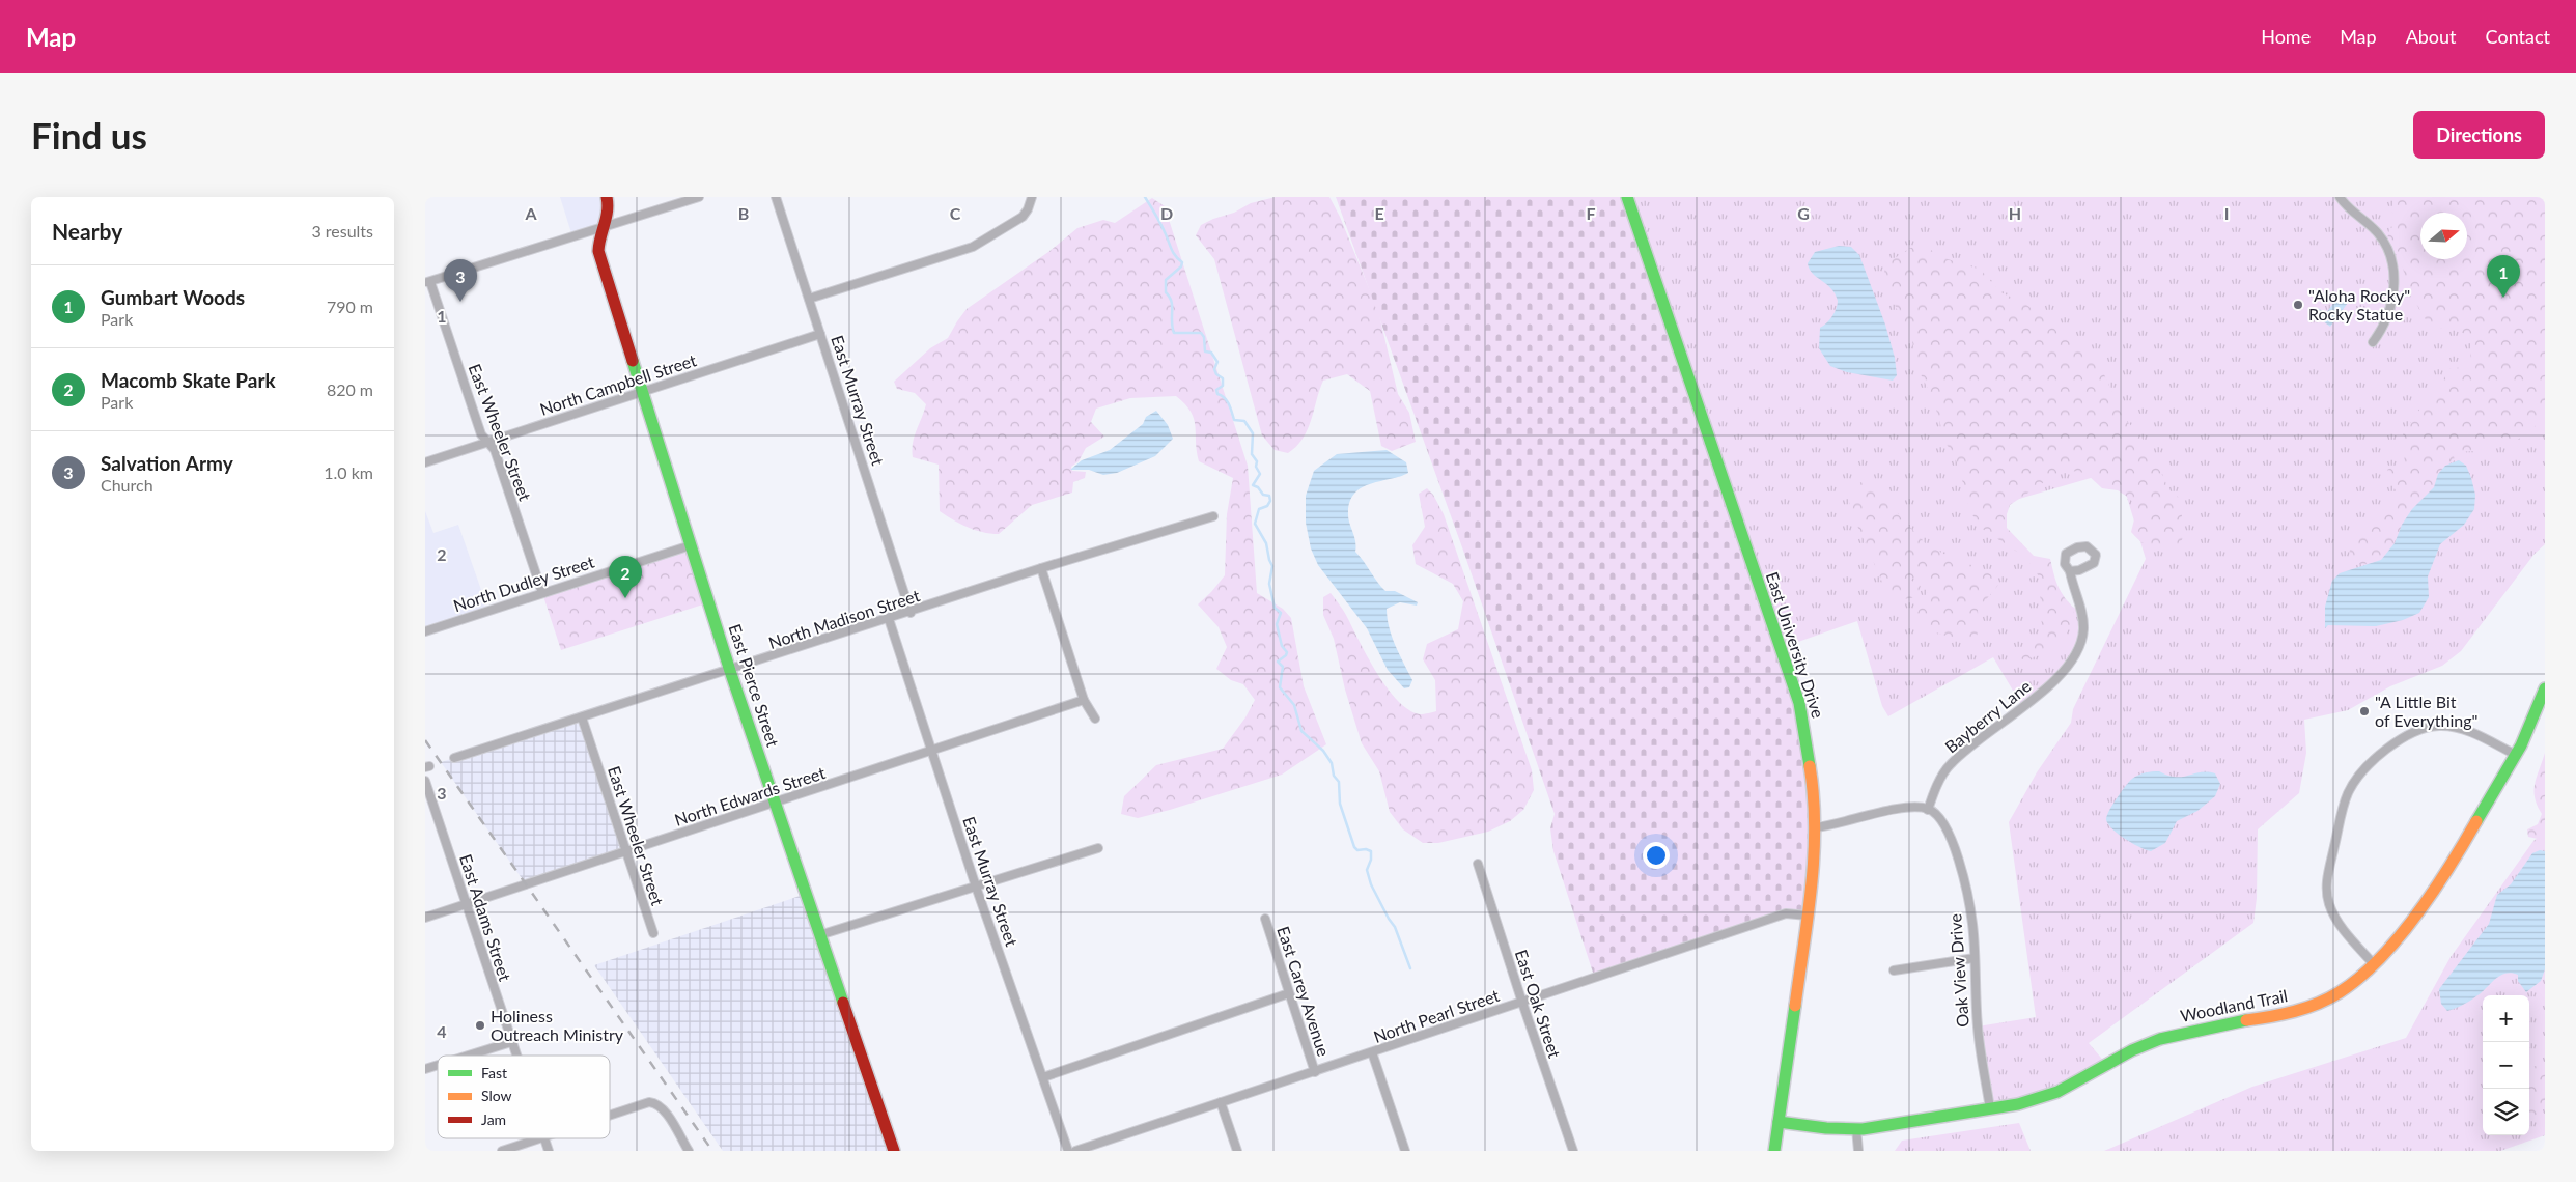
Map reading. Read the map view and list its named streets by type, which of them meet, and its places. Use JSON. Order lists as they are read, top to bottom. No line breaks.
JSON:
{"streets":{"street":["North Campbell Street","East Murray Street","East Wheeler Street","North Dudley Street","North Madison Street","East University Drive","East Pierce Street","Bayberry Lane","North Edwards Street","East Adams Street","Oak View Drive","East Carey Avenue","East Oak Street","Woodland Trail","North Pearl Street"]},"crossings":[["North Campbell Street","East Murray Street"],["North Campbell Street","East Wheeler Street"],["North Campbell Street","East Pierce Street"],["East Murray Street","North Madison Street"],["East Murray Street","North Edwards Street"],["East Wheeler Street","North Dudley Street"],["East Wheeler Street","North Madison Street"],["East Wheeler Street","North Edwards Street"],["North Dudley Street","East Pierce Street"],["North Madison Street","East Pierce Street"],["East University Drive","Woodland Trail"],["East University Drive","North Pearl Street"],["East Pierce Street","North Edwards Street"],["Bayberry Lane","Oak View Drive"],["North Edwards Street","East Adams Street"],["Oak View Drive","Woodland Trail"],["East Carey Avenue","North Pearl Street"],["East Oak Street","North Pearl Street"]],"places":["\"Aloha Rocky\" Rocky Statue","\"A Little Bit of Everything\"","Holiness Outreach Ministry"],"legend":["Fast","Slow","Jam"],"north":"right","page":{"header":"Map","nav":["Home","Map","About","Contact"],"buttons":"Directions","title":"Find us","heading":["Nearby","3 results"],"pins":["1","3","2"],"list":[{"mark":"1","name":"Gumbart Woods","note":"Park","value":"790 m"},{"mark":"2","name":"Macomb Skate Park","note":"Park","value":"820 m"},{"mark":"3","name":"Salvation Army","note":"Church","value":"1.0 km"}],"map_buttons":["+","−"]},"grid":{"columns":["A","B","C","D","E","F","G","H","I"],"rows":["1","2","3","4"]}}
